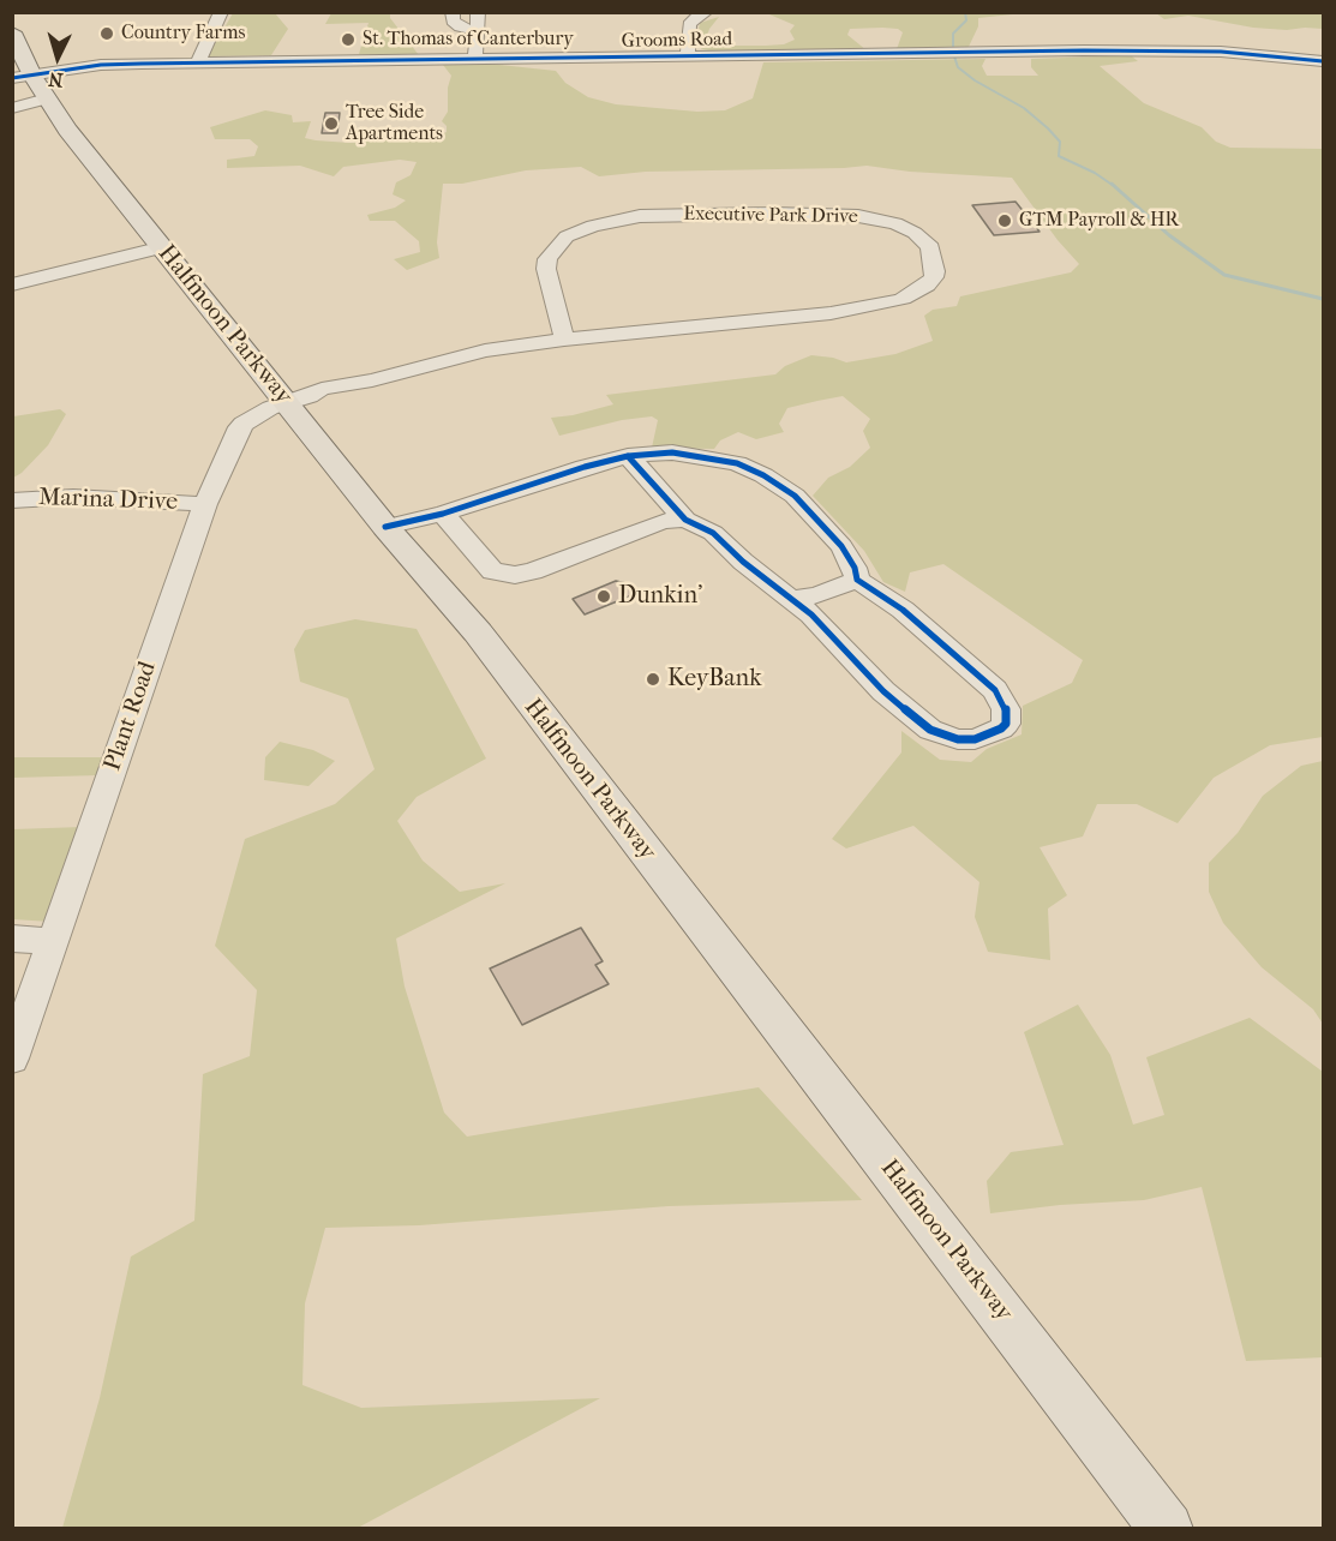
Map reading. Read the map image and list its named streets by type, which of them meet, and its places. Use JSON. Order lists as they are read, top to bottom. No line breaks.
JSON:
{"streets":{"main road":["Halfmoon Parkway"],"street":["Grooms Road","Executive Park Drive","Marina Drive","Plant Road"]},"crossings":[["Grooms Road","Halfmoon Parkway"],["Executive Park Drive","Halfmoon Parkway"],["Executive Park Drive","Plant Road"],["Halfmoon Parkway","Plant Road"],["Marina Drive","Plant Road"]],"places":["Country Farms","St. Thomas of Canterbury","Tree Side Apartments","GTM Payroll & HR","Dunkin'","KeyBank"],"north":"bottom"}
